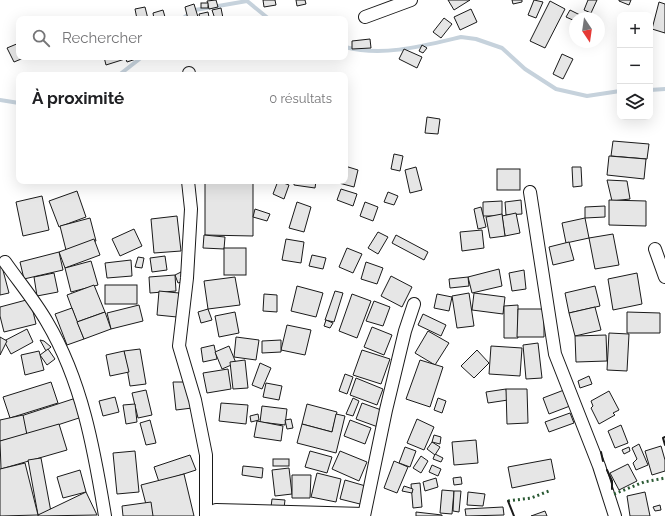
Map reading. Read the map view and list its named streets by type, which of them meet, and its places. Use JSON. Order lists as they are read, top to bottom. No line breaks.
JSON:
{"north":"bottom","page":{"map_buttons":["+","−"],"search":"Rechercher","heading":["À proximité","0 résultats"]}}
